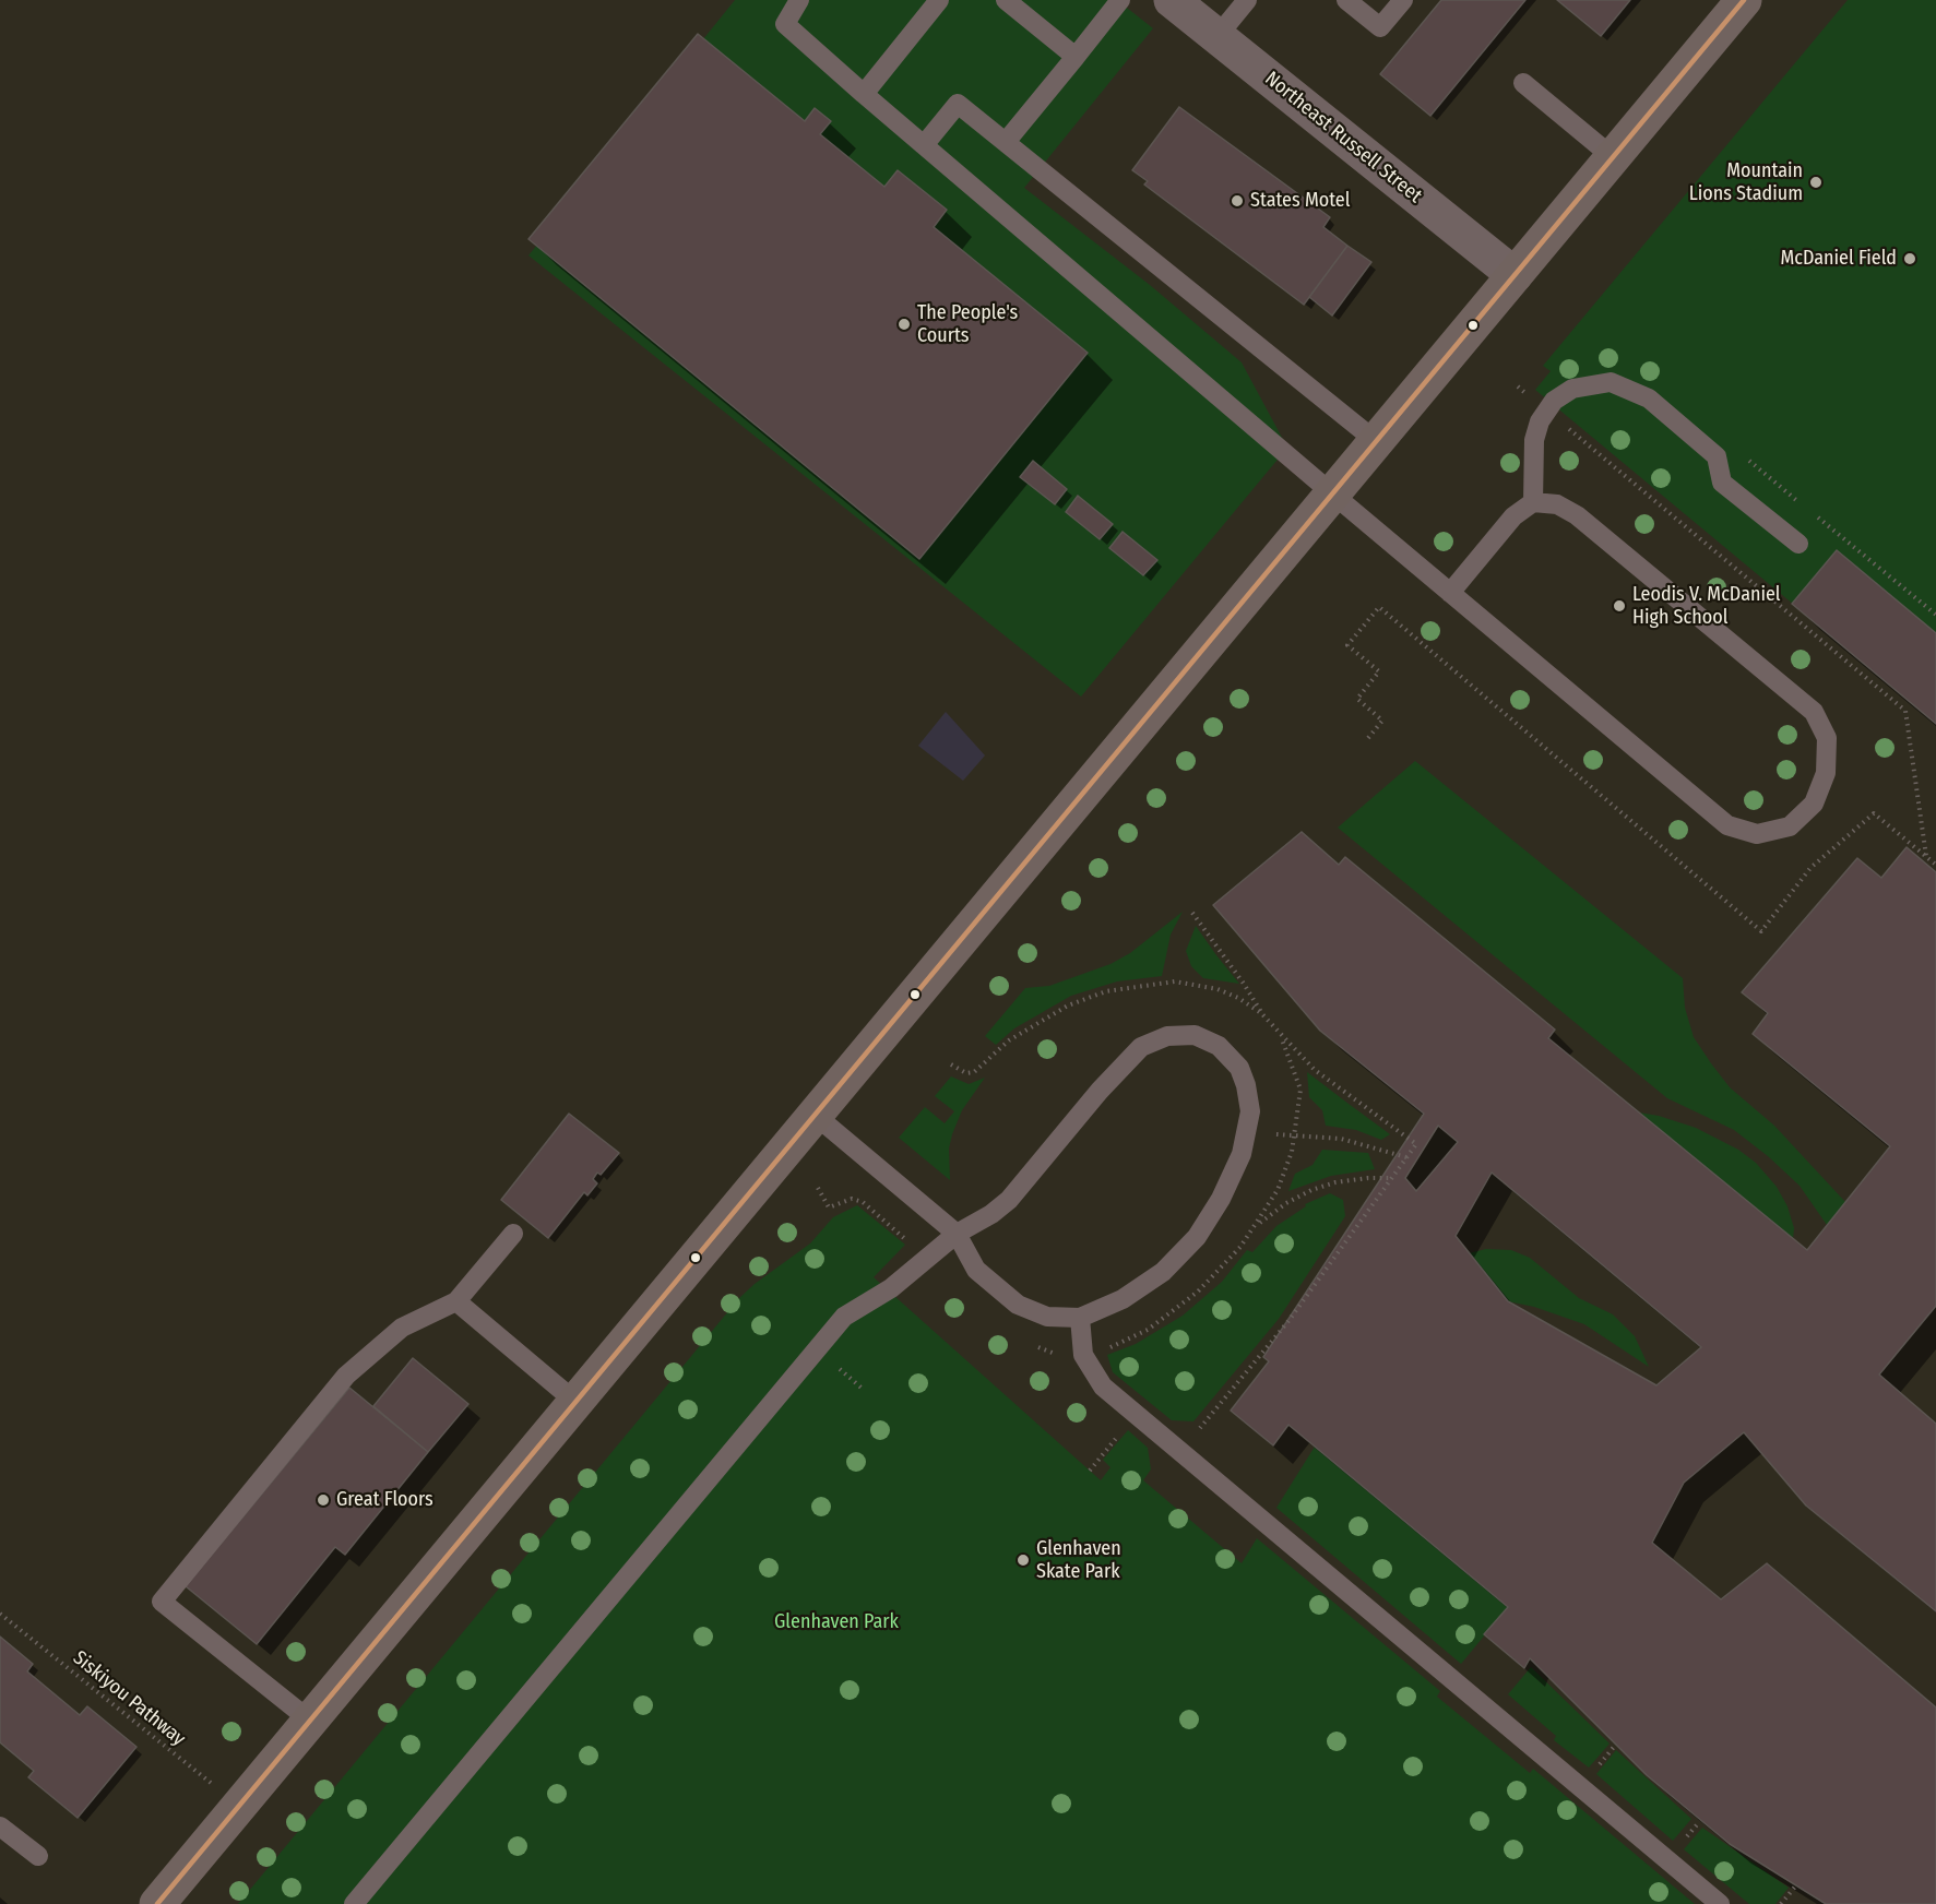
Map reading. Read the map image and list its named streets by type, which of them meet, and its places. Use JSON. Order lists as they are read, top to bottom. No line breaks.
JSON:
{"streets":{"street":["Northeast Russell Street"],"path":["Siskiyou Pathway"]},"parks":["Glenhaven Park"],"places":["Mountain Lions Stadium","States Motel","McDaniel Field","The People's Courts","Leodis V. McDaniel High School","Great Floors","Glenhaven Skate Park"]}
